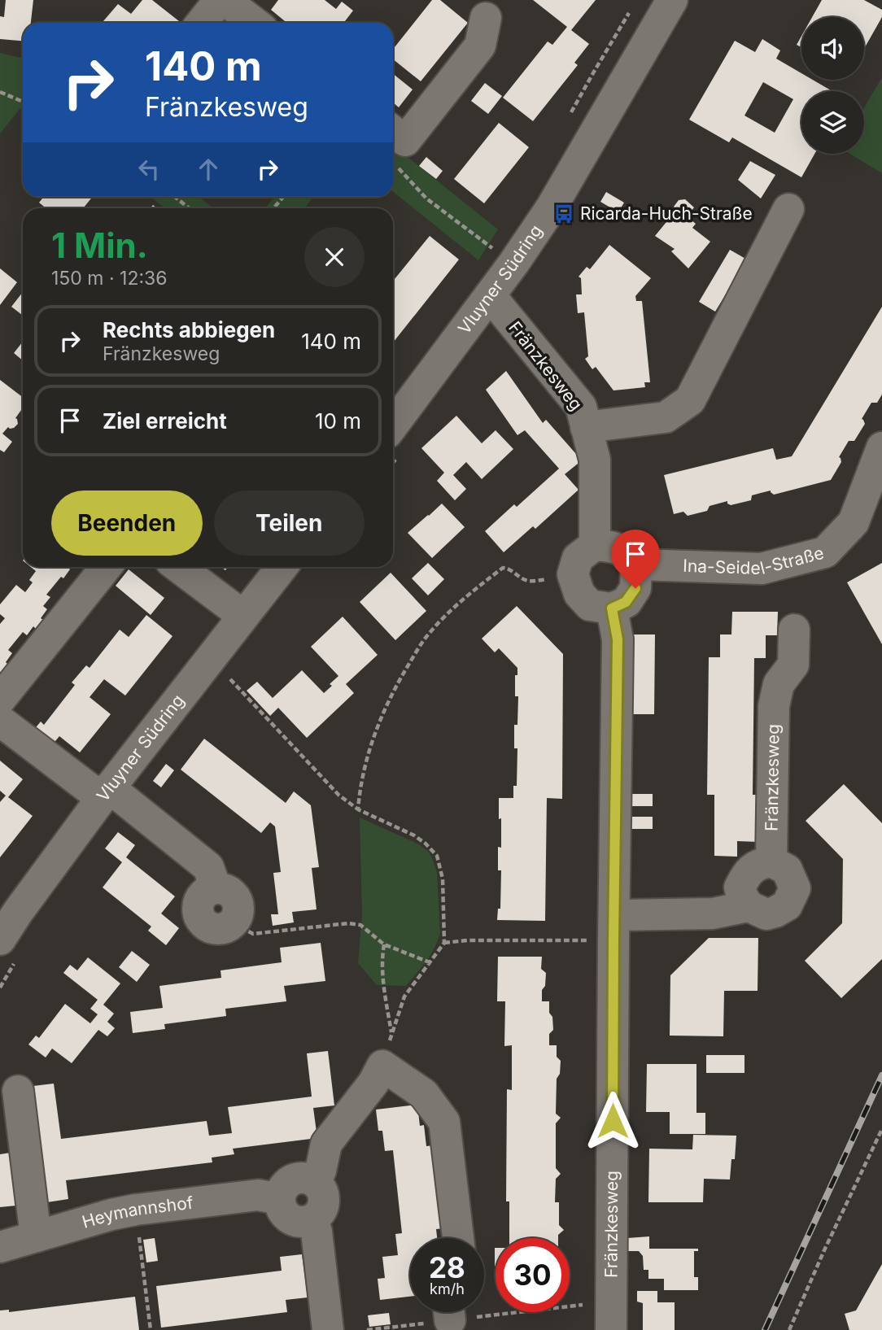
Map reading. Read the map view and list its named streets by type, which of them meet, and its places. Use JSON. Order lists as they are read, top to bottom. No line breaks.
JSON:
{"streets":{"street":["Vluyner Südring","Fränzkesweg","Ina-Seidel-Straße","Heymannshof"]},"crossings":[["Vluyner Südring","Fränzkesweg"],["Fränzkesweg","Ina-Seidel-Straße"]],"places":{"bus stop":["Ricarda-Huch-Straße"]},"page":{"turn":["140 m","Fränzkesweg"],"heading":["1 Min.","150 m · 12:36"],"list":[{"name":"Rechts abbiegen","note":"Fränzkesweg","value":"140 m"},{"name":"Ziel erreicht","value":"10 m"}],"buttons":["Beenden","Teilen"],"speed":"28 km/h","limit":"30"}}
